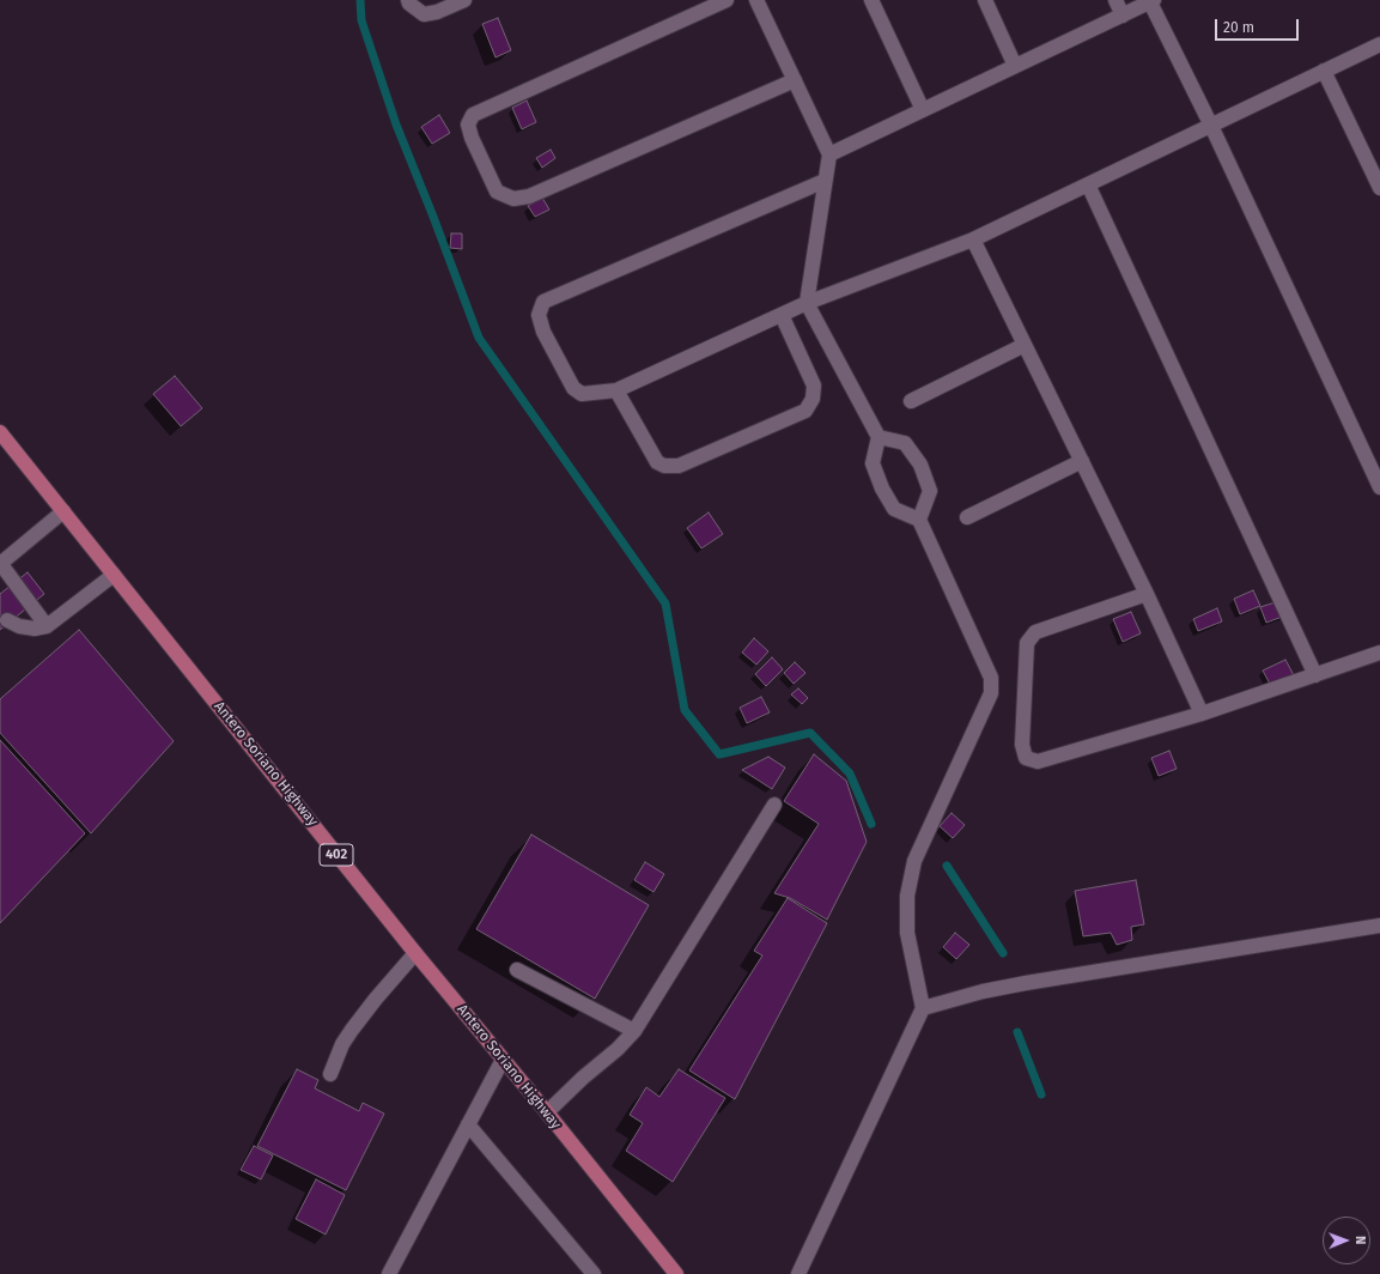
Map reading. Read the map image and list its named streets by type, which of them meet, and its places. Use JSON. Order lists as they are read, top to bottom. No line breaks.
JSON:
{"streets":{"main road":["Antero Soriano Highway","402"]},"scale_bar":"20 m","north":"right"}
